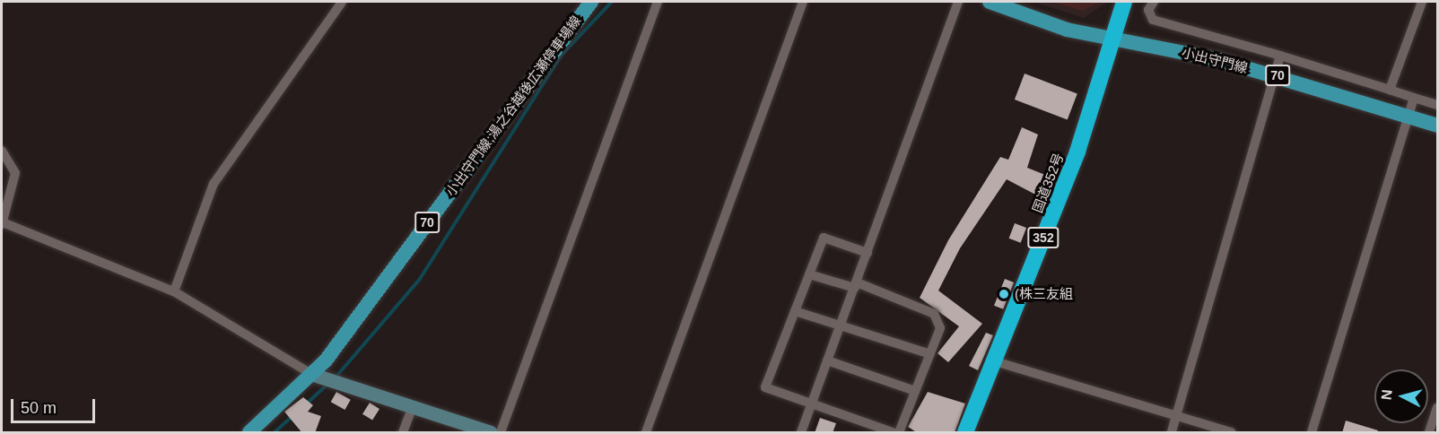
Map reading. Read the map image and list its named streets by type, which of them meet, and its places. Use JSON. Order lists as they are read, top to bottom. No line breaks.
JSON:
{"streets":{"highway":["国道352号","352"],"main road":["小出守門線","70","小出守門線;湯之谷越後広瀬停車場線"]},"crossings":[["小出守門線","70"],["小出守門線","国道352号"],["70","国道352号"]],"places":["(株三友組"],"scale_bar":"50 m","north":"left"}
